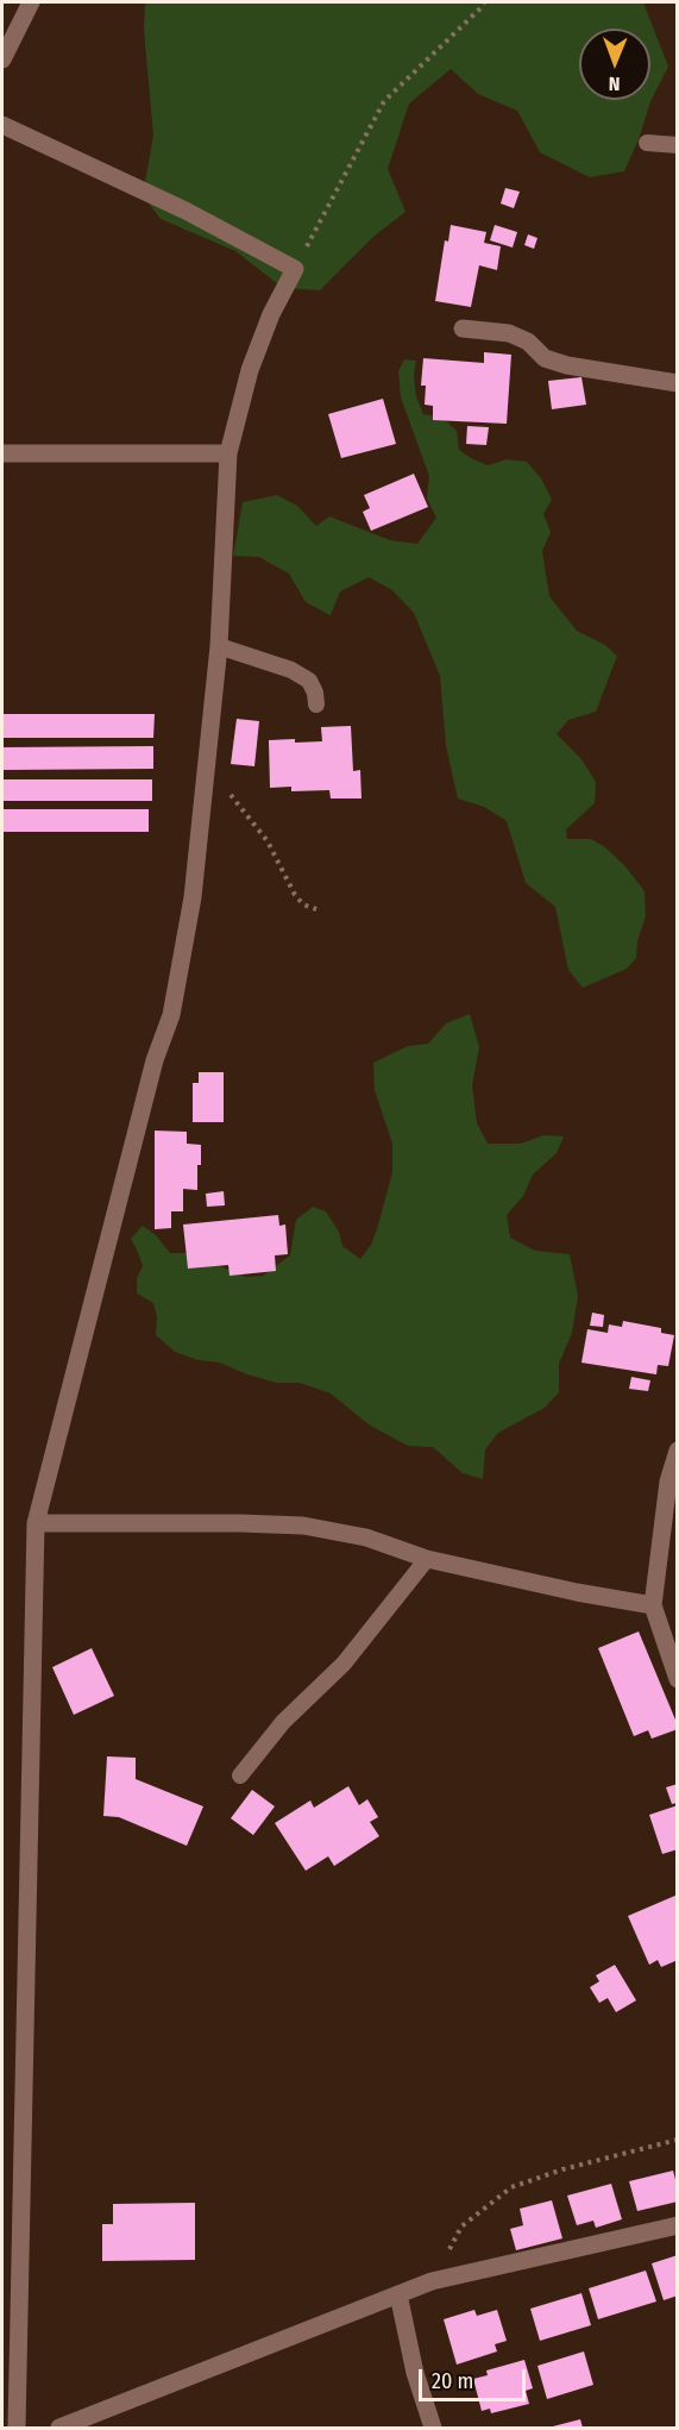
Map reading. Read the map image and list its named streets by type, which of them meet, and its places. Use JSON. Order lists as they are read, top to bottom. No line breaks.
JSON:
{"scale_bar":"20 m","north":"bottom"}
